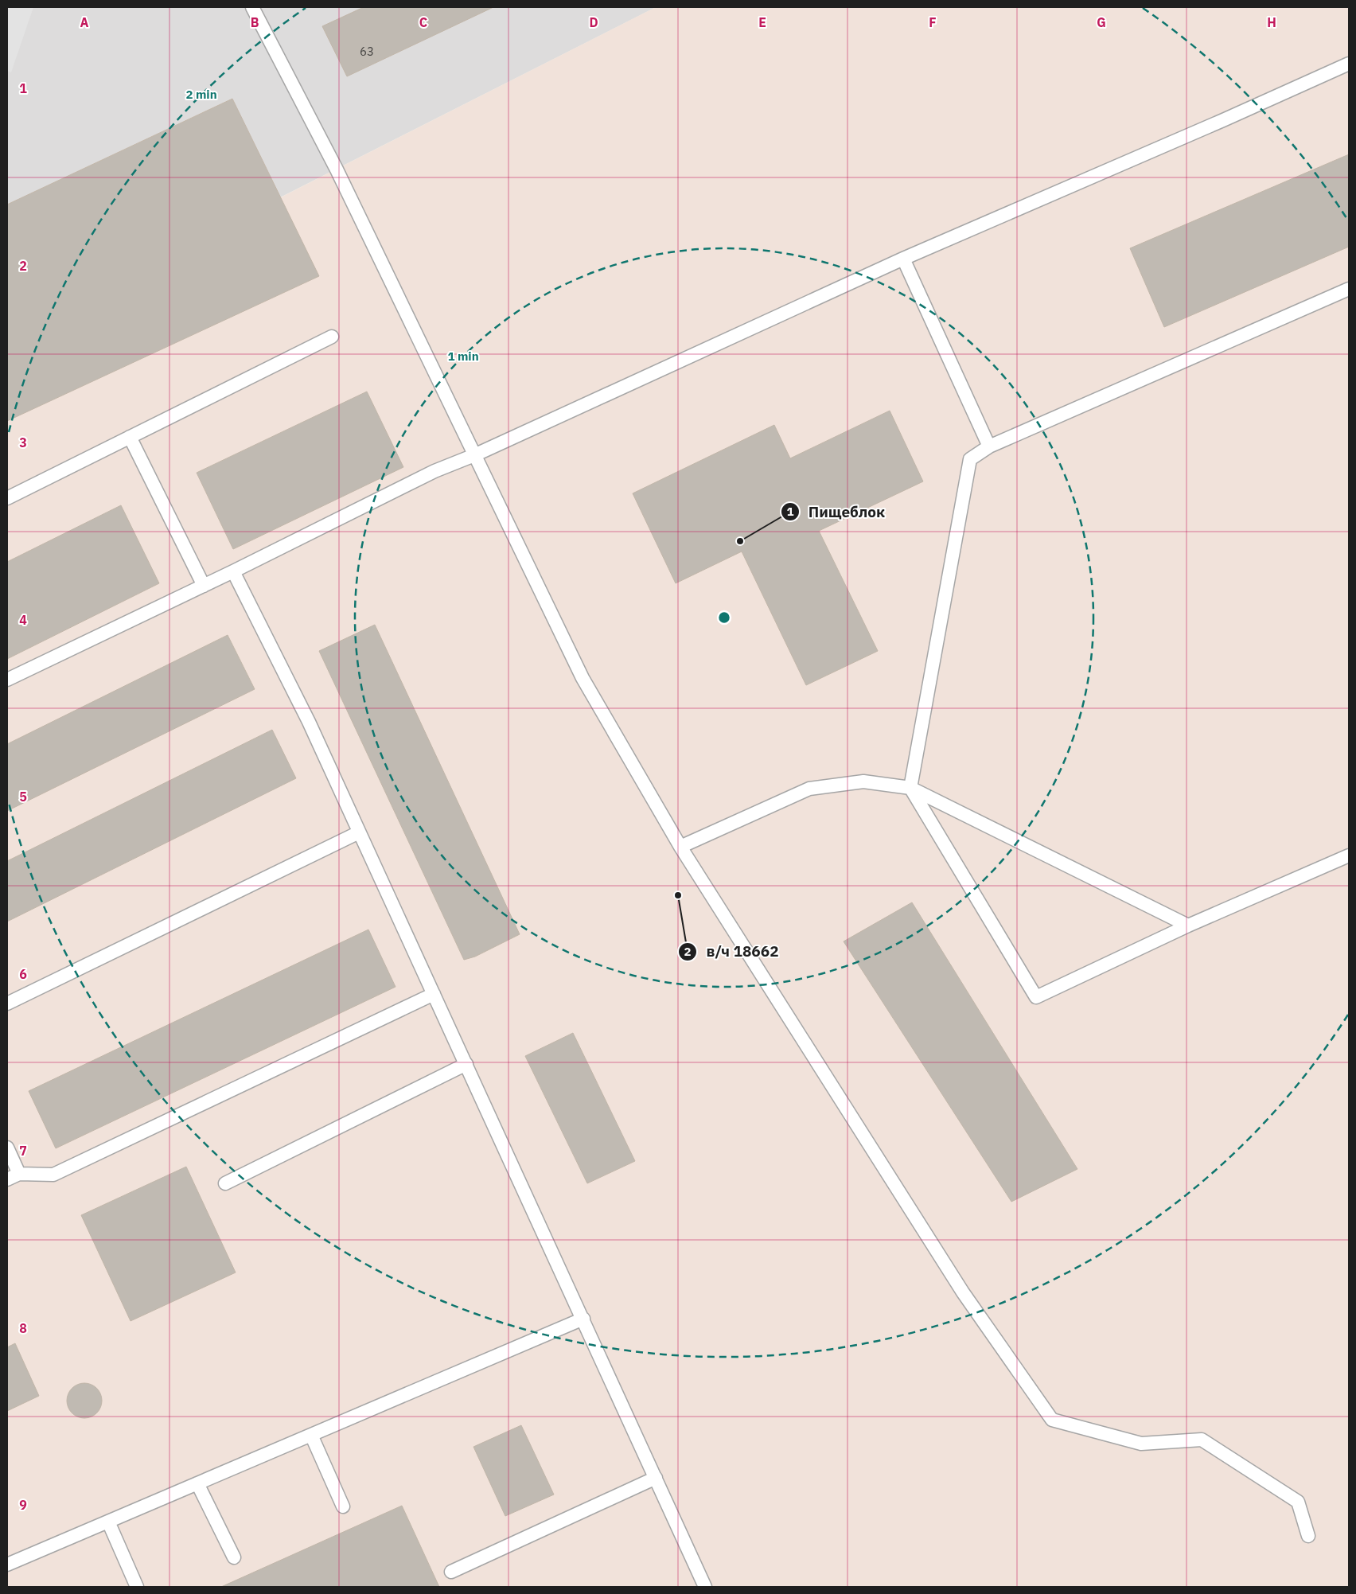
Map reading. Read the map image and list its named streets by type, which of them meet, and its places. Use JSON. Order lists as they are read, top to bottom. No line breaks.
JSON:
{"places":["Пищеблок","в/ч 18662"],"house_numbers":["63"],"grid":{"columns":["A","B","C","D","E","F","G","H"],"rows":["1","2","3","4","5","6","7","8","9"]},"rings":["2 min","1 min"]}
